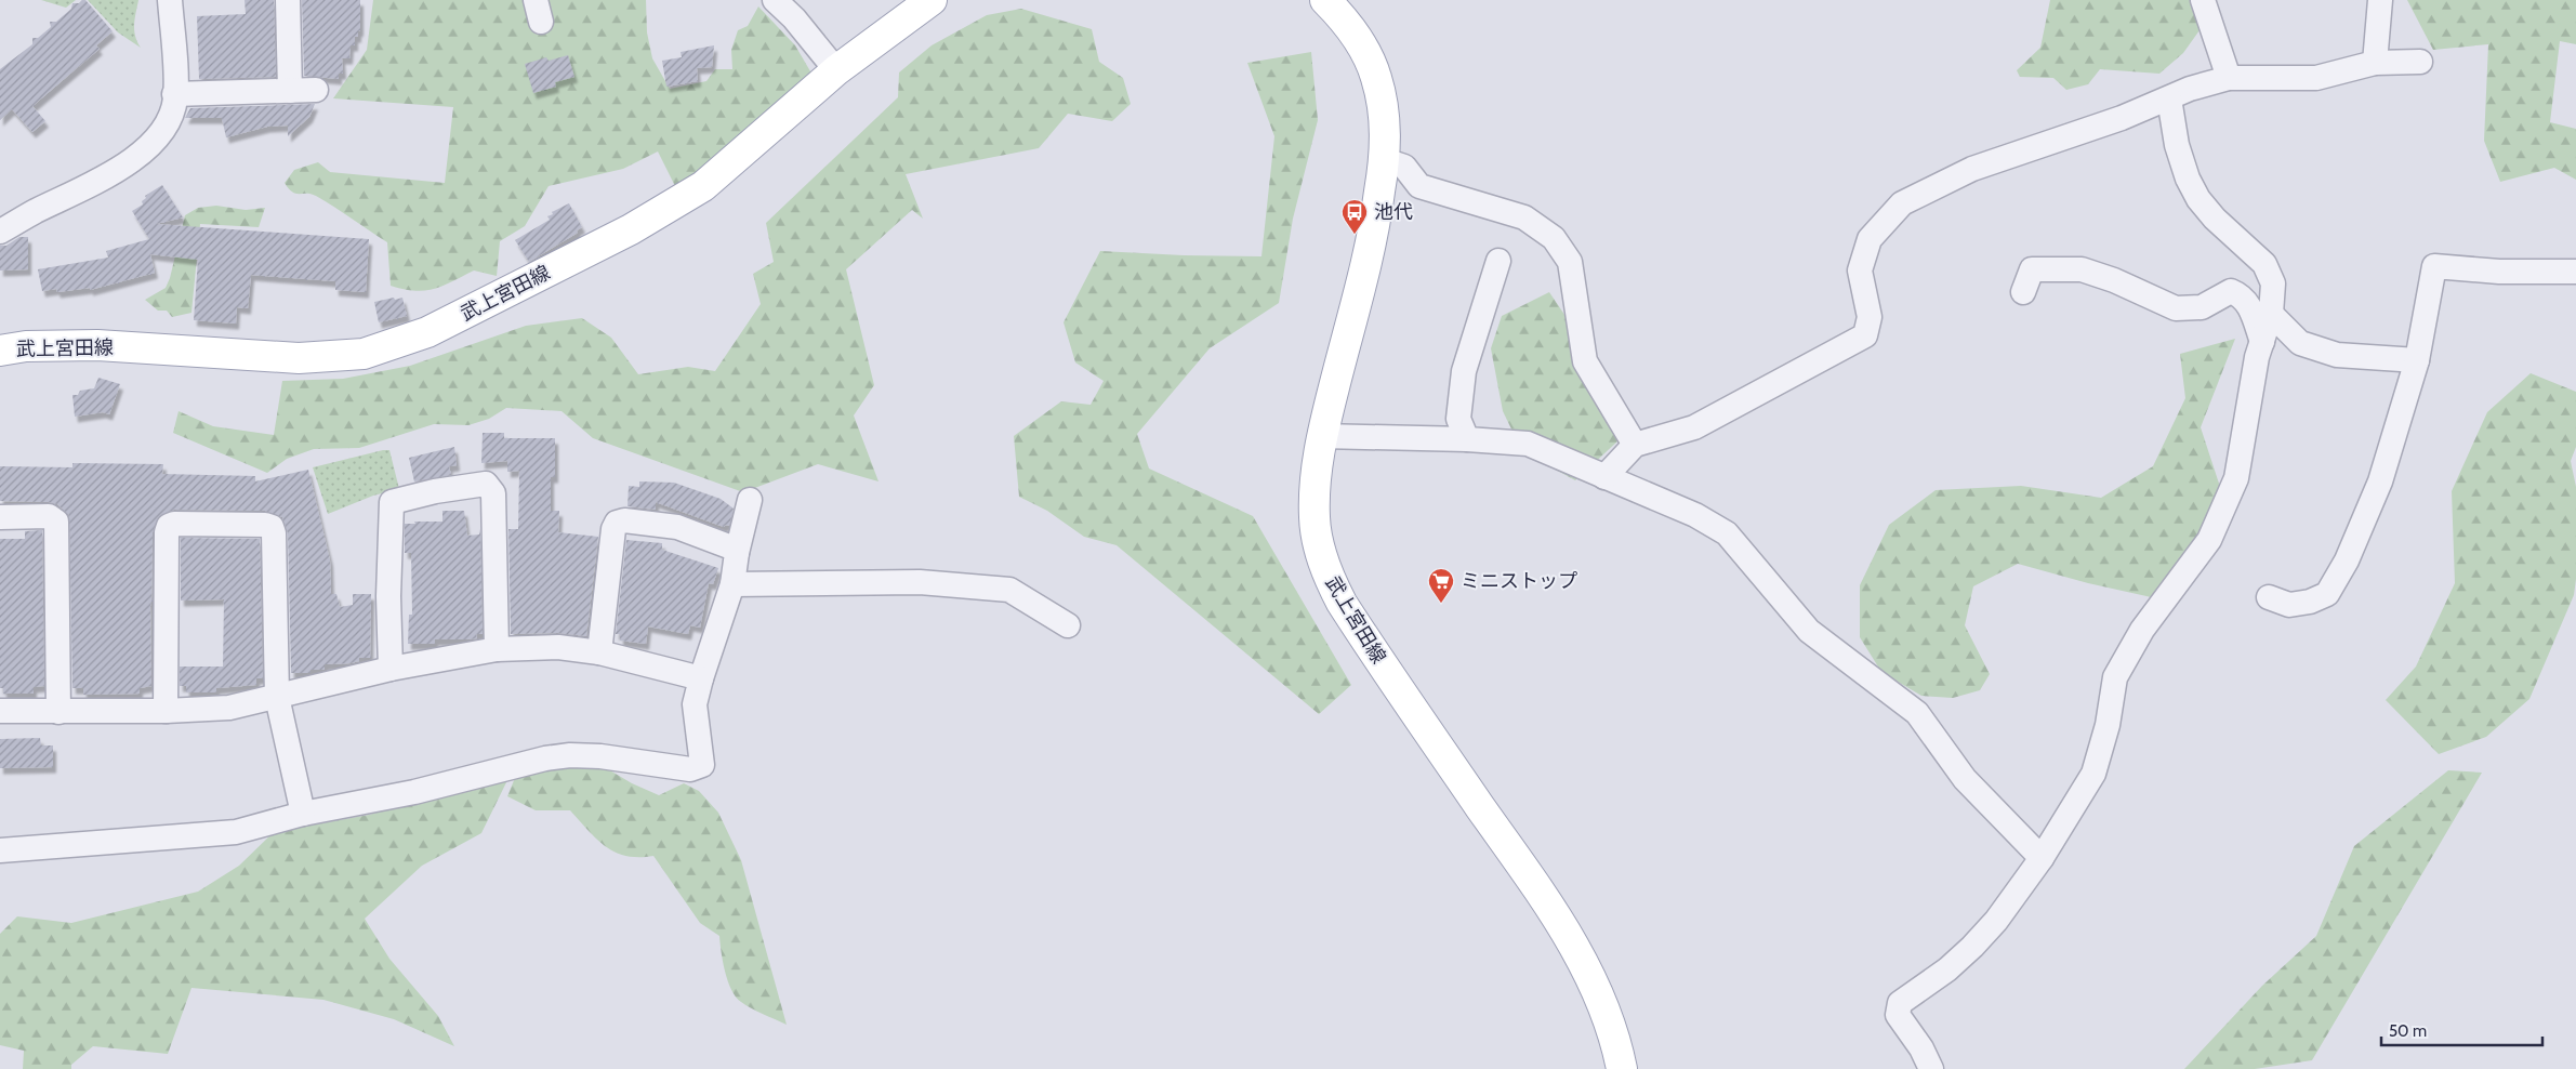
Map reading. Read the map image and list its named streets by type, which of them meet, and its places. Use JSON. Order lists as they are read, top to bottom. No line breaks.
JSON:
{"streets":{"main road":["武上宮田線"]},"places":{"bus stop":["池代"],"supermarket":["ミニストップ"]},"scale_bar":"50 m"}
